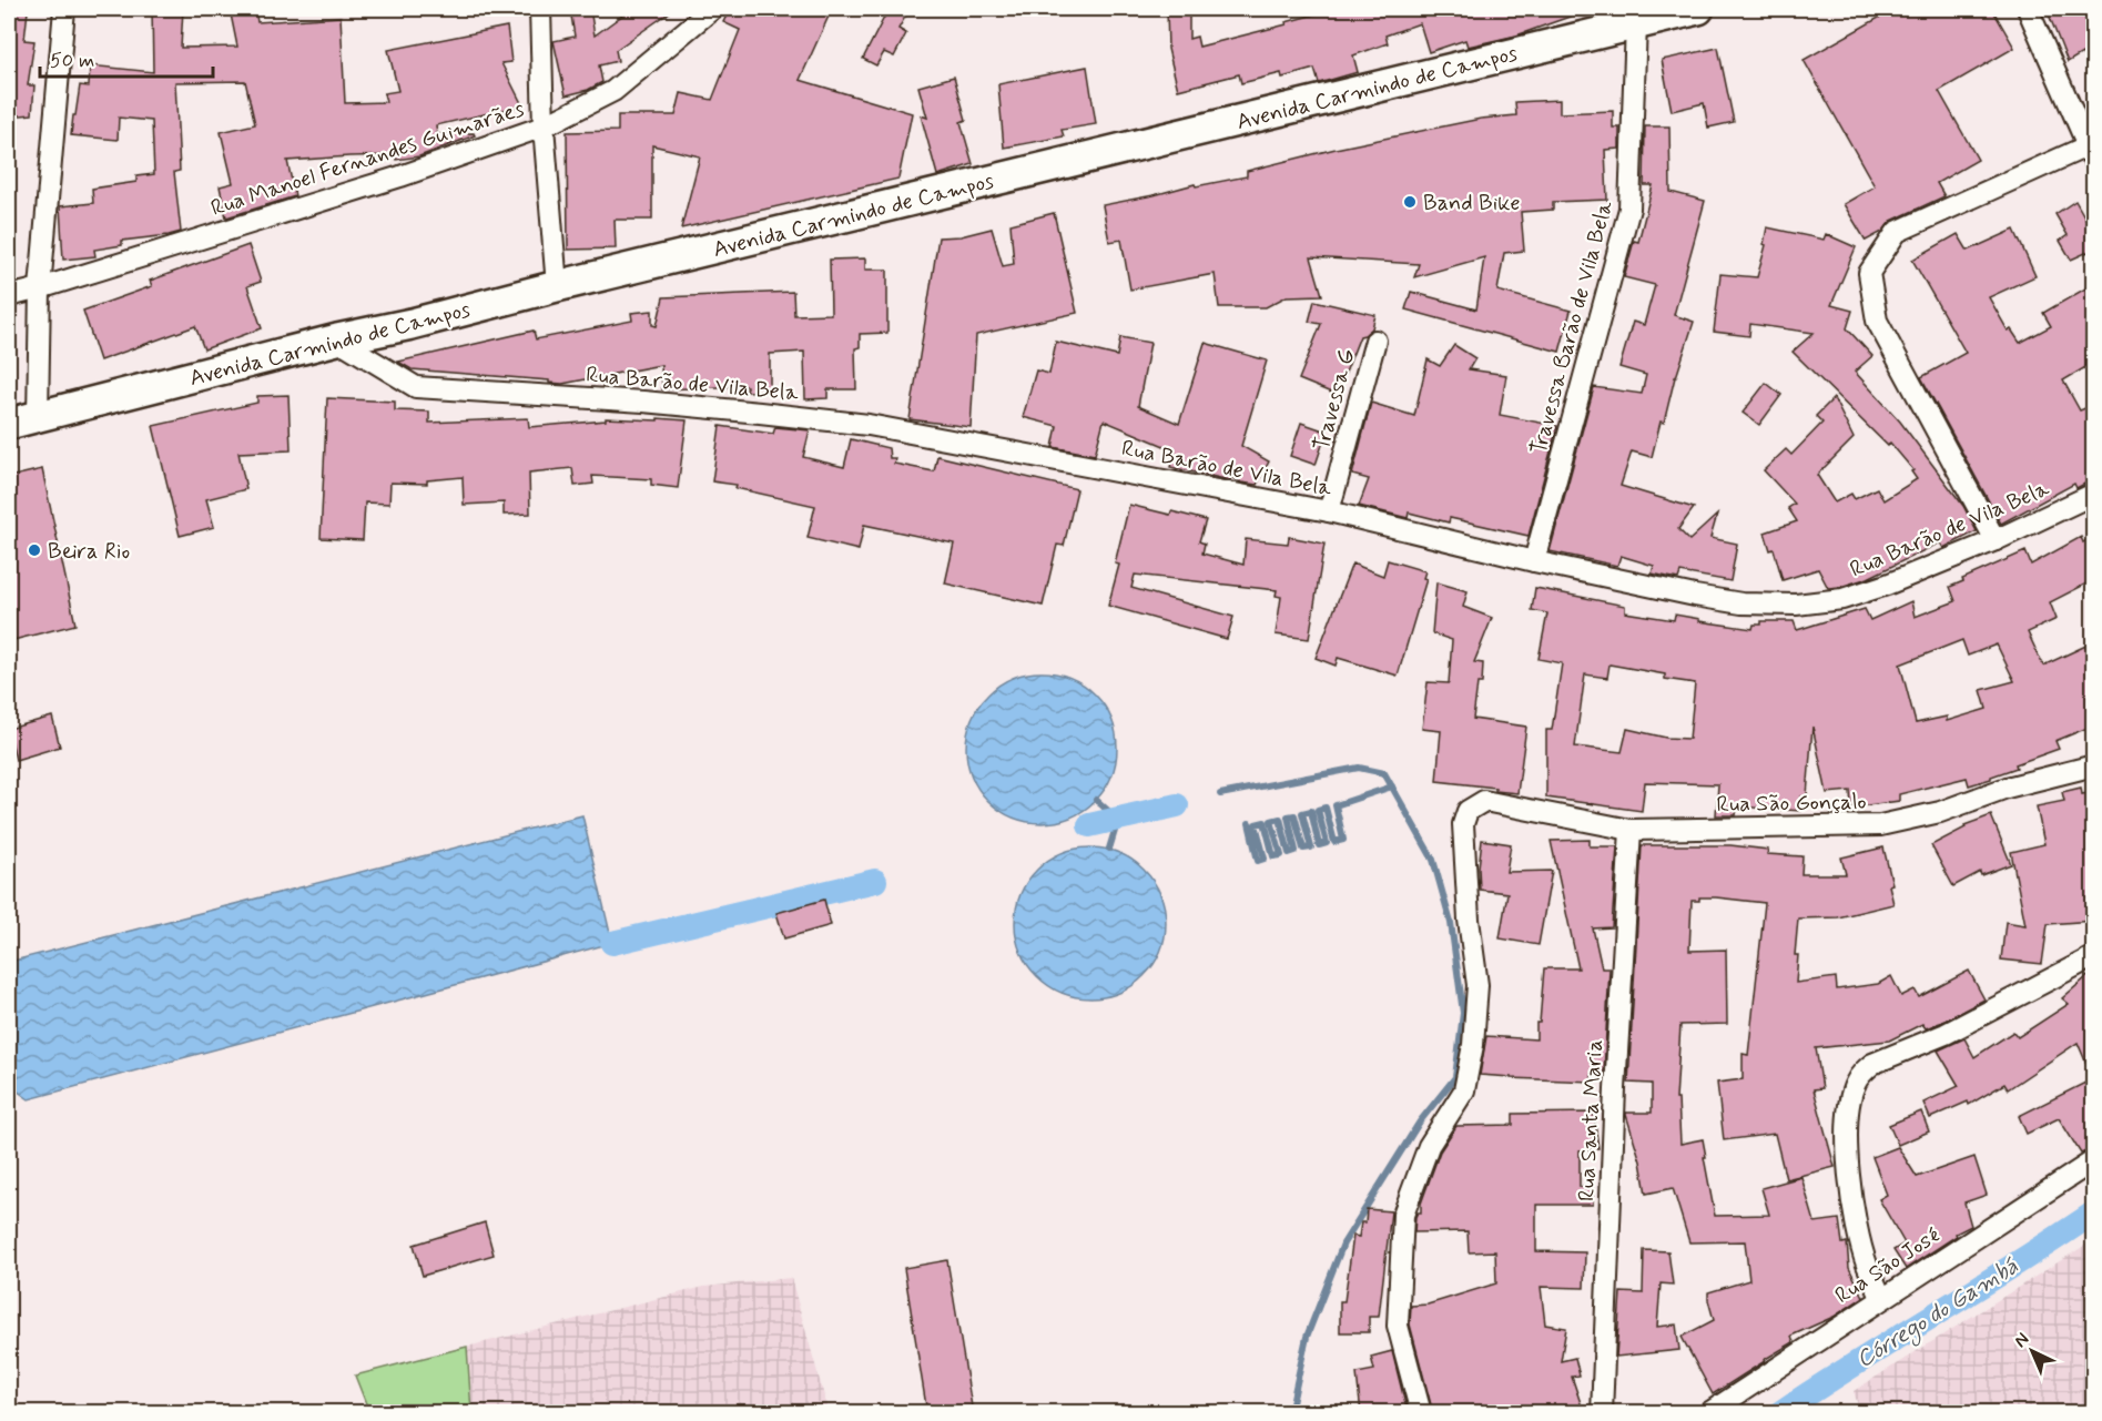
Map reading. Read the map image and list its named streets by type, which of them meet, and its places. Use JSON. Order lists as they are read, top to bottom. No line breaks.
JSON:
{"streets":{"main road":["Avenida Carmindo de Campos"],"street":["Rua Manoel Fernandes Guimarães","Travessa Barão de Vila Bela","Rua Barão de Vila Bela","Travessa G","Rua São Gonçalo","Rua Santa Maria","Rua São José"]},"crossings":[["Avenida Carmindo de Campos","Travessa Barão de Vila Bela"],["Avenida Carmindo de Campos","Rua Barão de Vila Bela"],["Travessa Barão de Vila Bela","Rua Barão de Vila Bela"],["Rua Barão de Vila Bela","Travessa G"],["Rua São Gonçalo","Rua Santa Maria"]],"water":["Córrego do Gambá"],"places":["Band Bike","Beira Rio"],"scale_bar":"50 m","north":"top left"}
